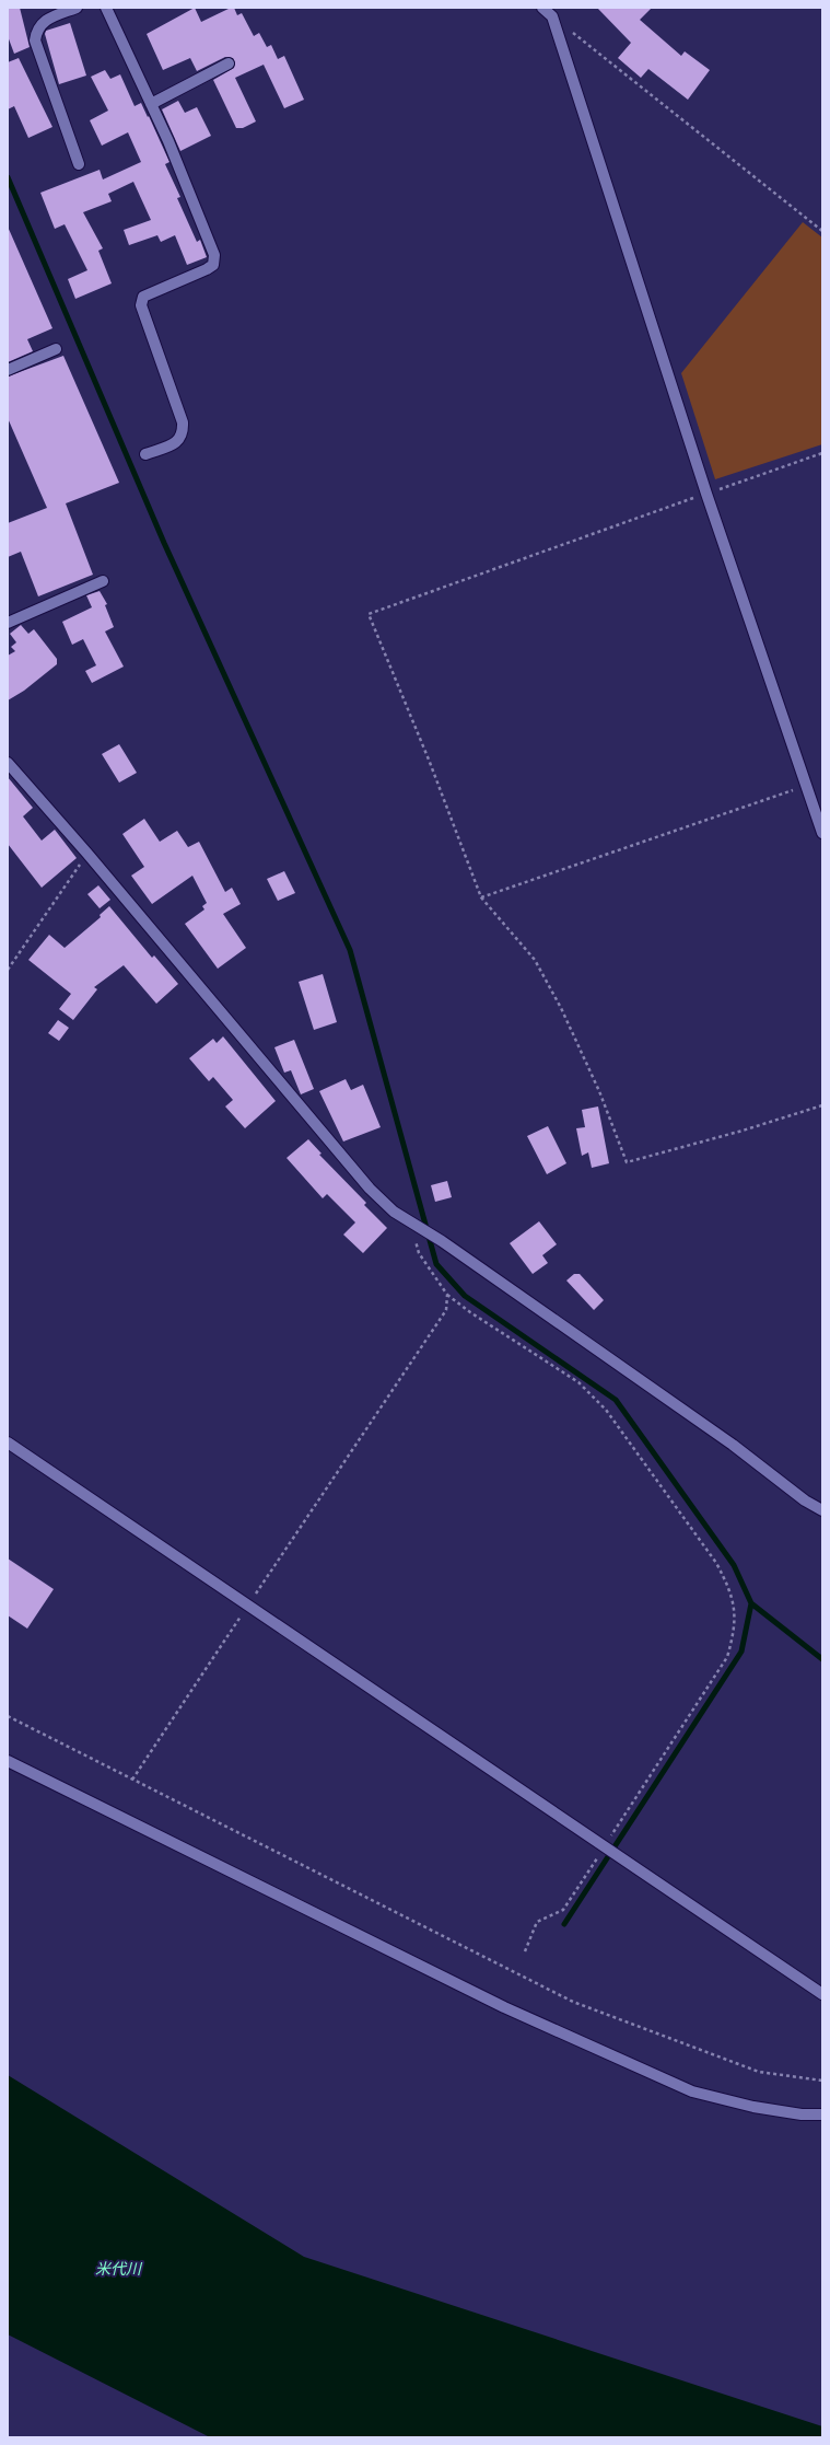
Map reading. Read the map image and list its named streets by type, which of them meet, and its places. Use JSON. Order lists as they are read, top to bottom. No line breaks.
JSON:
{"water":["米代川"]}
